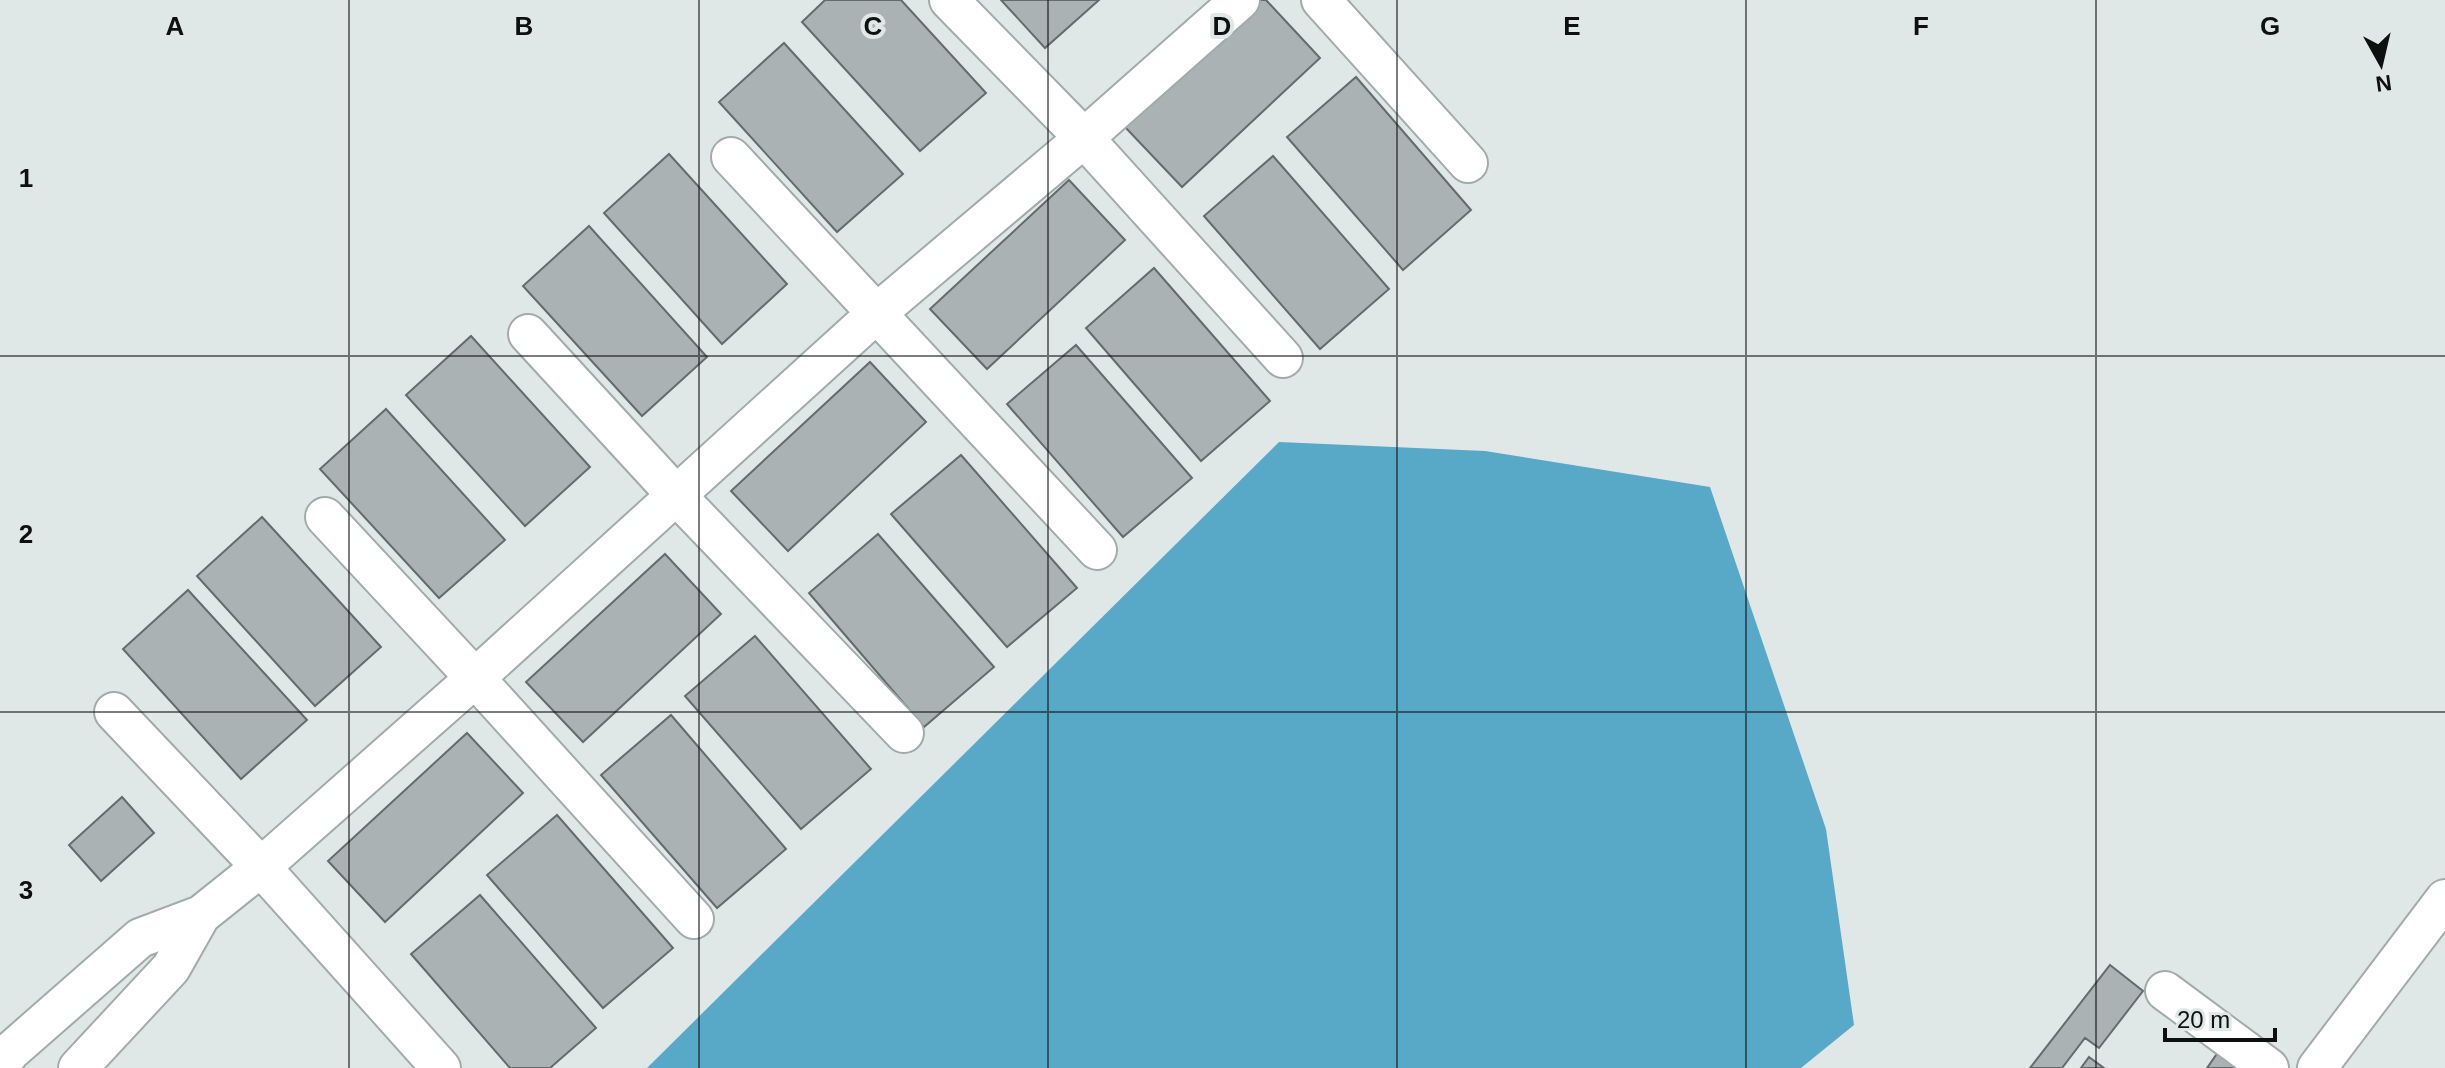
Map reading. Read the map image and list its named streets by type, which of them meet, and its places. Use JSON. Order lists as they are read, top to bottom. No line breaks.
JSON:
{"scale_bar":"20 m","north":"bottom","grid":{"columns":["A","B","C","D","E","F","G"],"rows":["1","2","3"]}}
